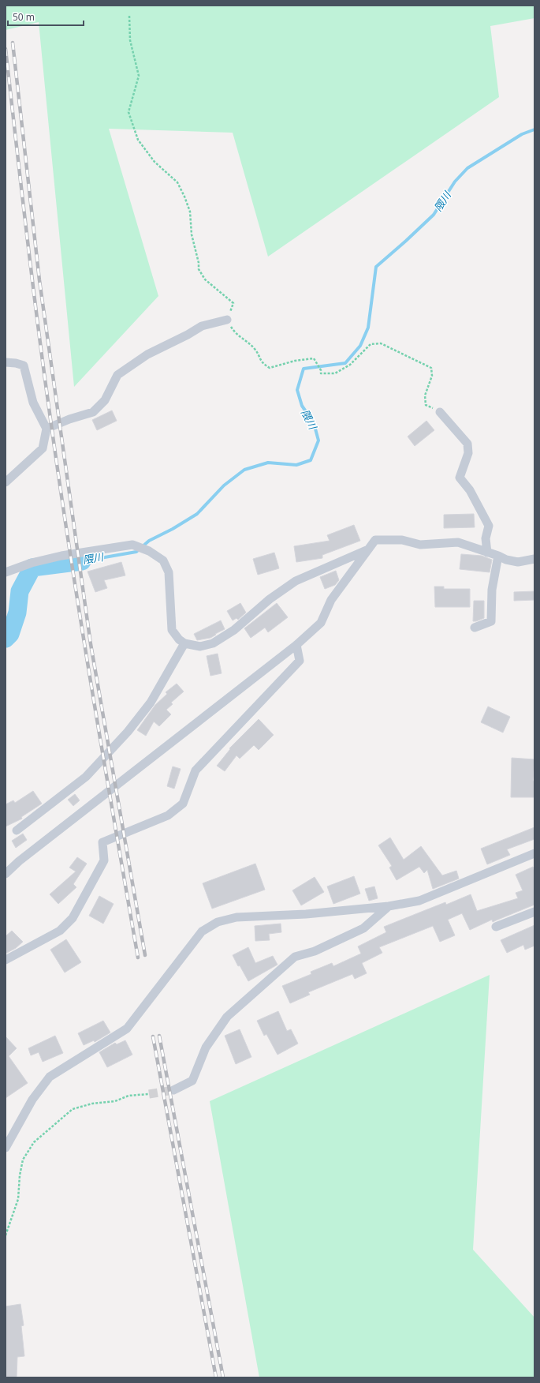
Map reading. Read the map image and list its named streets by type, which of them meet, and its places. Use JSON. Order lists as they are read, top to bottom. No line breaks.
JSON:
{"water":["隈川"],"scale_bar":"50 m"}
